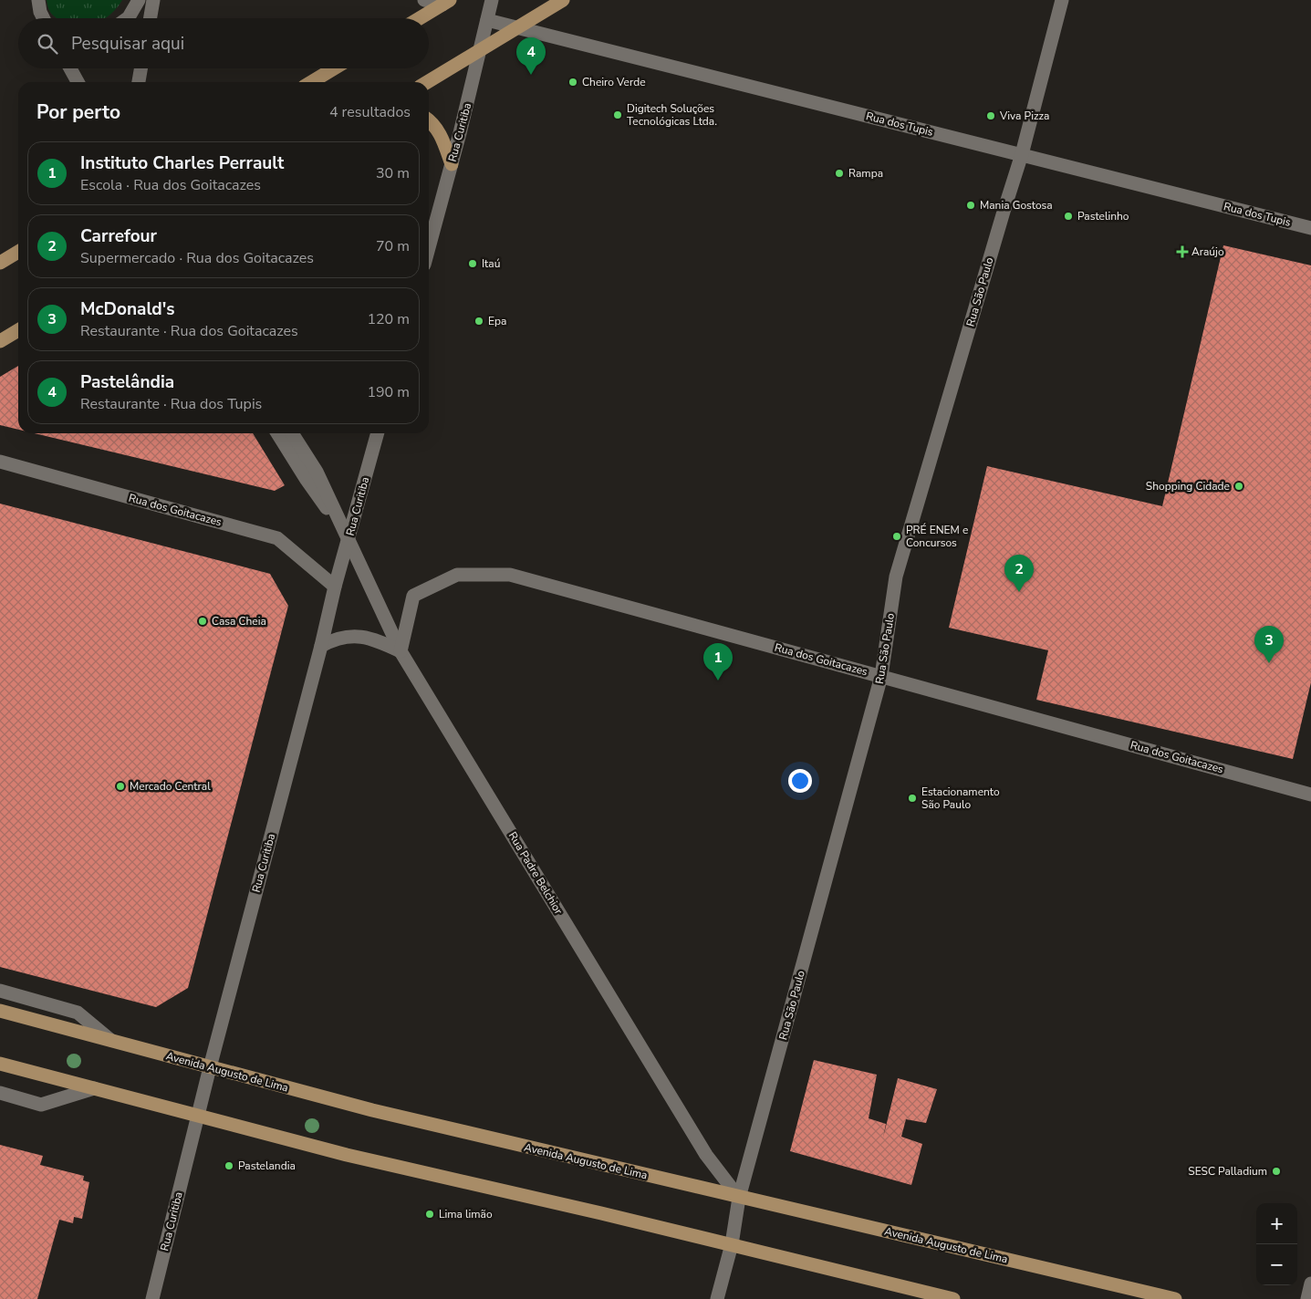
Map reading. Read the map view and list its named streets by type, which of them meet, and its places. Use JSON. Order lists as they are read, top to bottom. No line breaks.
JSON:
{"streets":{"main road":["Avenida Augusto de Lima"],"street":["Rua dos Tupis","Rua Curitiba","Rua São Paulo","Rua dos Goitacazes","Rua Padre Belchior"]},"crossings":[["Rua dos Tupis","Rua Curitiba"],["Rua dos Tupis","Rua São Paulo"],["Rua Curitiba","Rua dos Goitacazes"],["Rua Curitiba","Rua Padre Belchior"],["Rua Curitiba","Avenida Augusto de Lima"],["Rua São Paulo","Rua dos Goitacazes"],["Rua São Paulo","Rua Padre Belchior"],["Rua São Paulo","Avenida Augusto de Lima"],["Rua dos Goitacazes","Rua Padre Belchior"],["Rua Padre Belchior","Avenida Augusto de Lima"]],"places":{"other":["Cheiro Verde","Digitech Soluções Tecnológicas Ltda.","Viva Pizza","Rampa","Mania Gostosa","Pastelinho","Itaú","Epa","Shopping Cidade","PRÉ ENEM e Concursos","Casa Cheia","Mercado Central","Estacionamento São Paulo","Pastelandia","SESC Palladium","Lima limão"],"health":["Araújo"]},"page":{"search":"Pesquisar aqui","pins":["4","2","3","1"],"heading":["Por perto","4 resultados"],"list":[{"mark":"1","name":"Instituto Charles Perrault","note":"Escola · Rua dos Goitacazes","value":"30 m"},{"mark":"2","name":"Carrefour","note":"Supermercado · Rua dos Goitacazes","value":"70 m"},{"mark":"3","name":"McDonald's","note":"Restaurante · Rua dos Goitacazes","value":"120 m"},{"mark":"4","name":"Pastelândia","note":"Restaurante · Rua dos Tupis","value":"190 m"}],"map_buttons":["+","−"]}}
